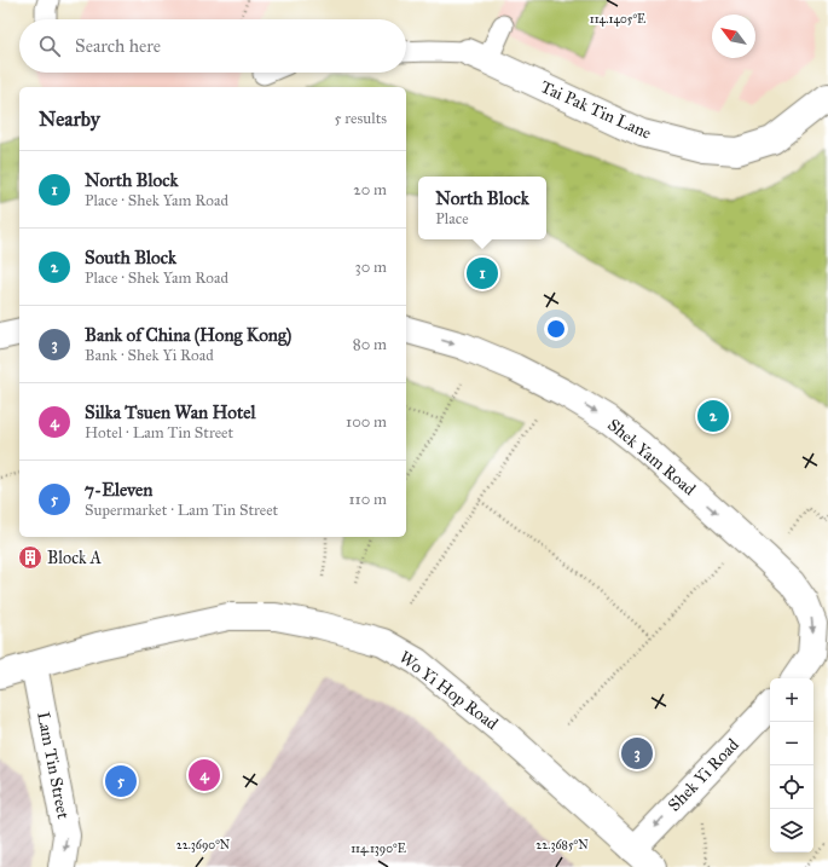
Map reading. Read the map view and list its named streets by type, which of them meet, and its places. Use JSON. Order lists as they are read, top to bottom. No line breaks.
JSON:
{"streets":{"street":["Tai Pak Tin Lane","Shek Yam Road","Wo Yi Hop Road","Lam Tin Street","Shek Yi Road"]},"crossings":[["Wo Yi Hop Road","Lam Tin Street"],["Wo Yi Hop Road","Shek Yi Road"]],"one_way":["Shek Yam Road","Lam Tin Street","Shek Yi Road"],"places":{"building":["Block A"]},"north":"top left","page":{"search":"Search here","heading":["Nearby","5 results"],"list":[{"mark":"1","name":"North Block","note":"Place · Shek Yam Road","value":"20 m"},{"mark":"2","name":"South Block","note":"Place · Shek Yam Road","value":"30 m"},{"mark":"3","name":"Bank of China (Hong Kong)","note":"Bank · Shek Yi Road","value":"80 m"},{"mark":"4","name":"Silka Tsuen Wan Hotel","note":"Hotel · Lam Tin Street","value":"100 m"},{"mark":"5","name":"7-Eleven","note":"Supermarket · Lam Tin Street","value":"110 m"}],"popup":["North Block","Place"],"pins":["1","2","3","4","5"],"map_buttons":["+","−"]},"coordinates":["114.1405°E","22.3690°N","22.3685°N","114.1390°E"]}
